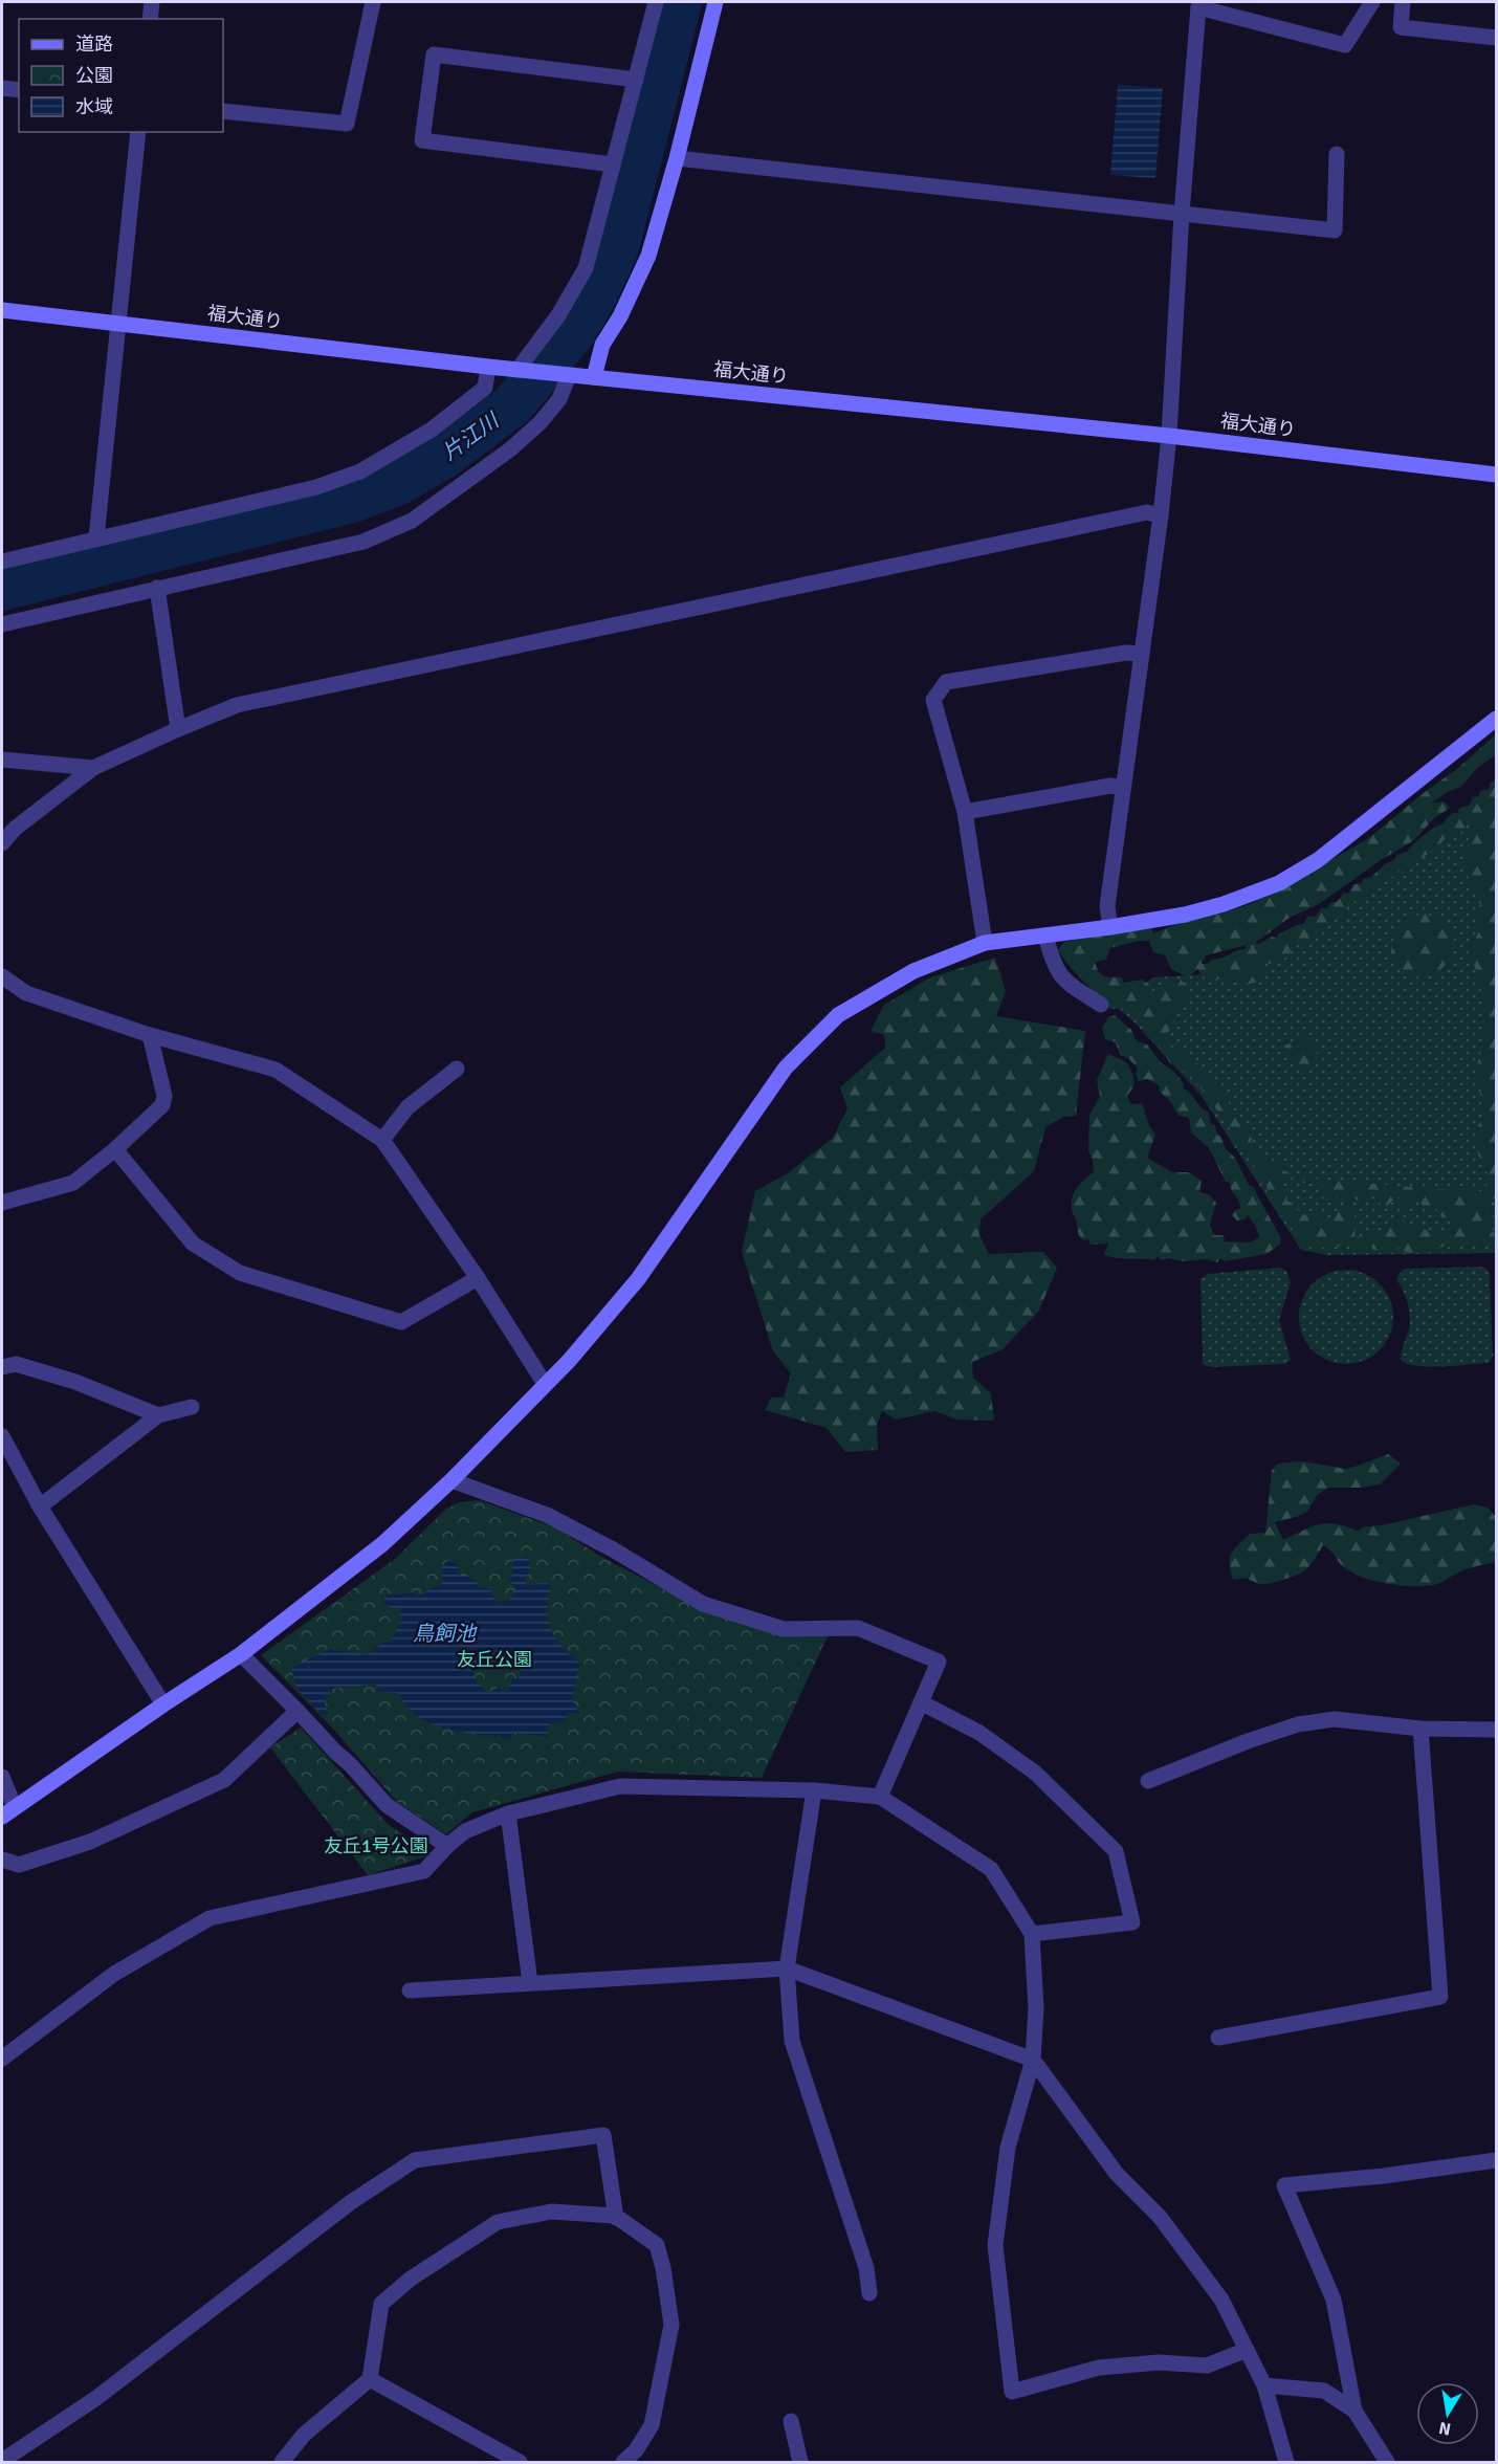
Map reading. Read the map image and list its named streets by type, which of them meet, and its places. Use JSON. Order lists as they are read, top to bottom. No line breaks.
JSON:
{"streets":{"street":["福大通り"]},"water":["片江川","鳥飼池"],"parks":["友丘公園","友丘1号公園"],"legend":["道路","公園","水域"],"north":"bottom"}
